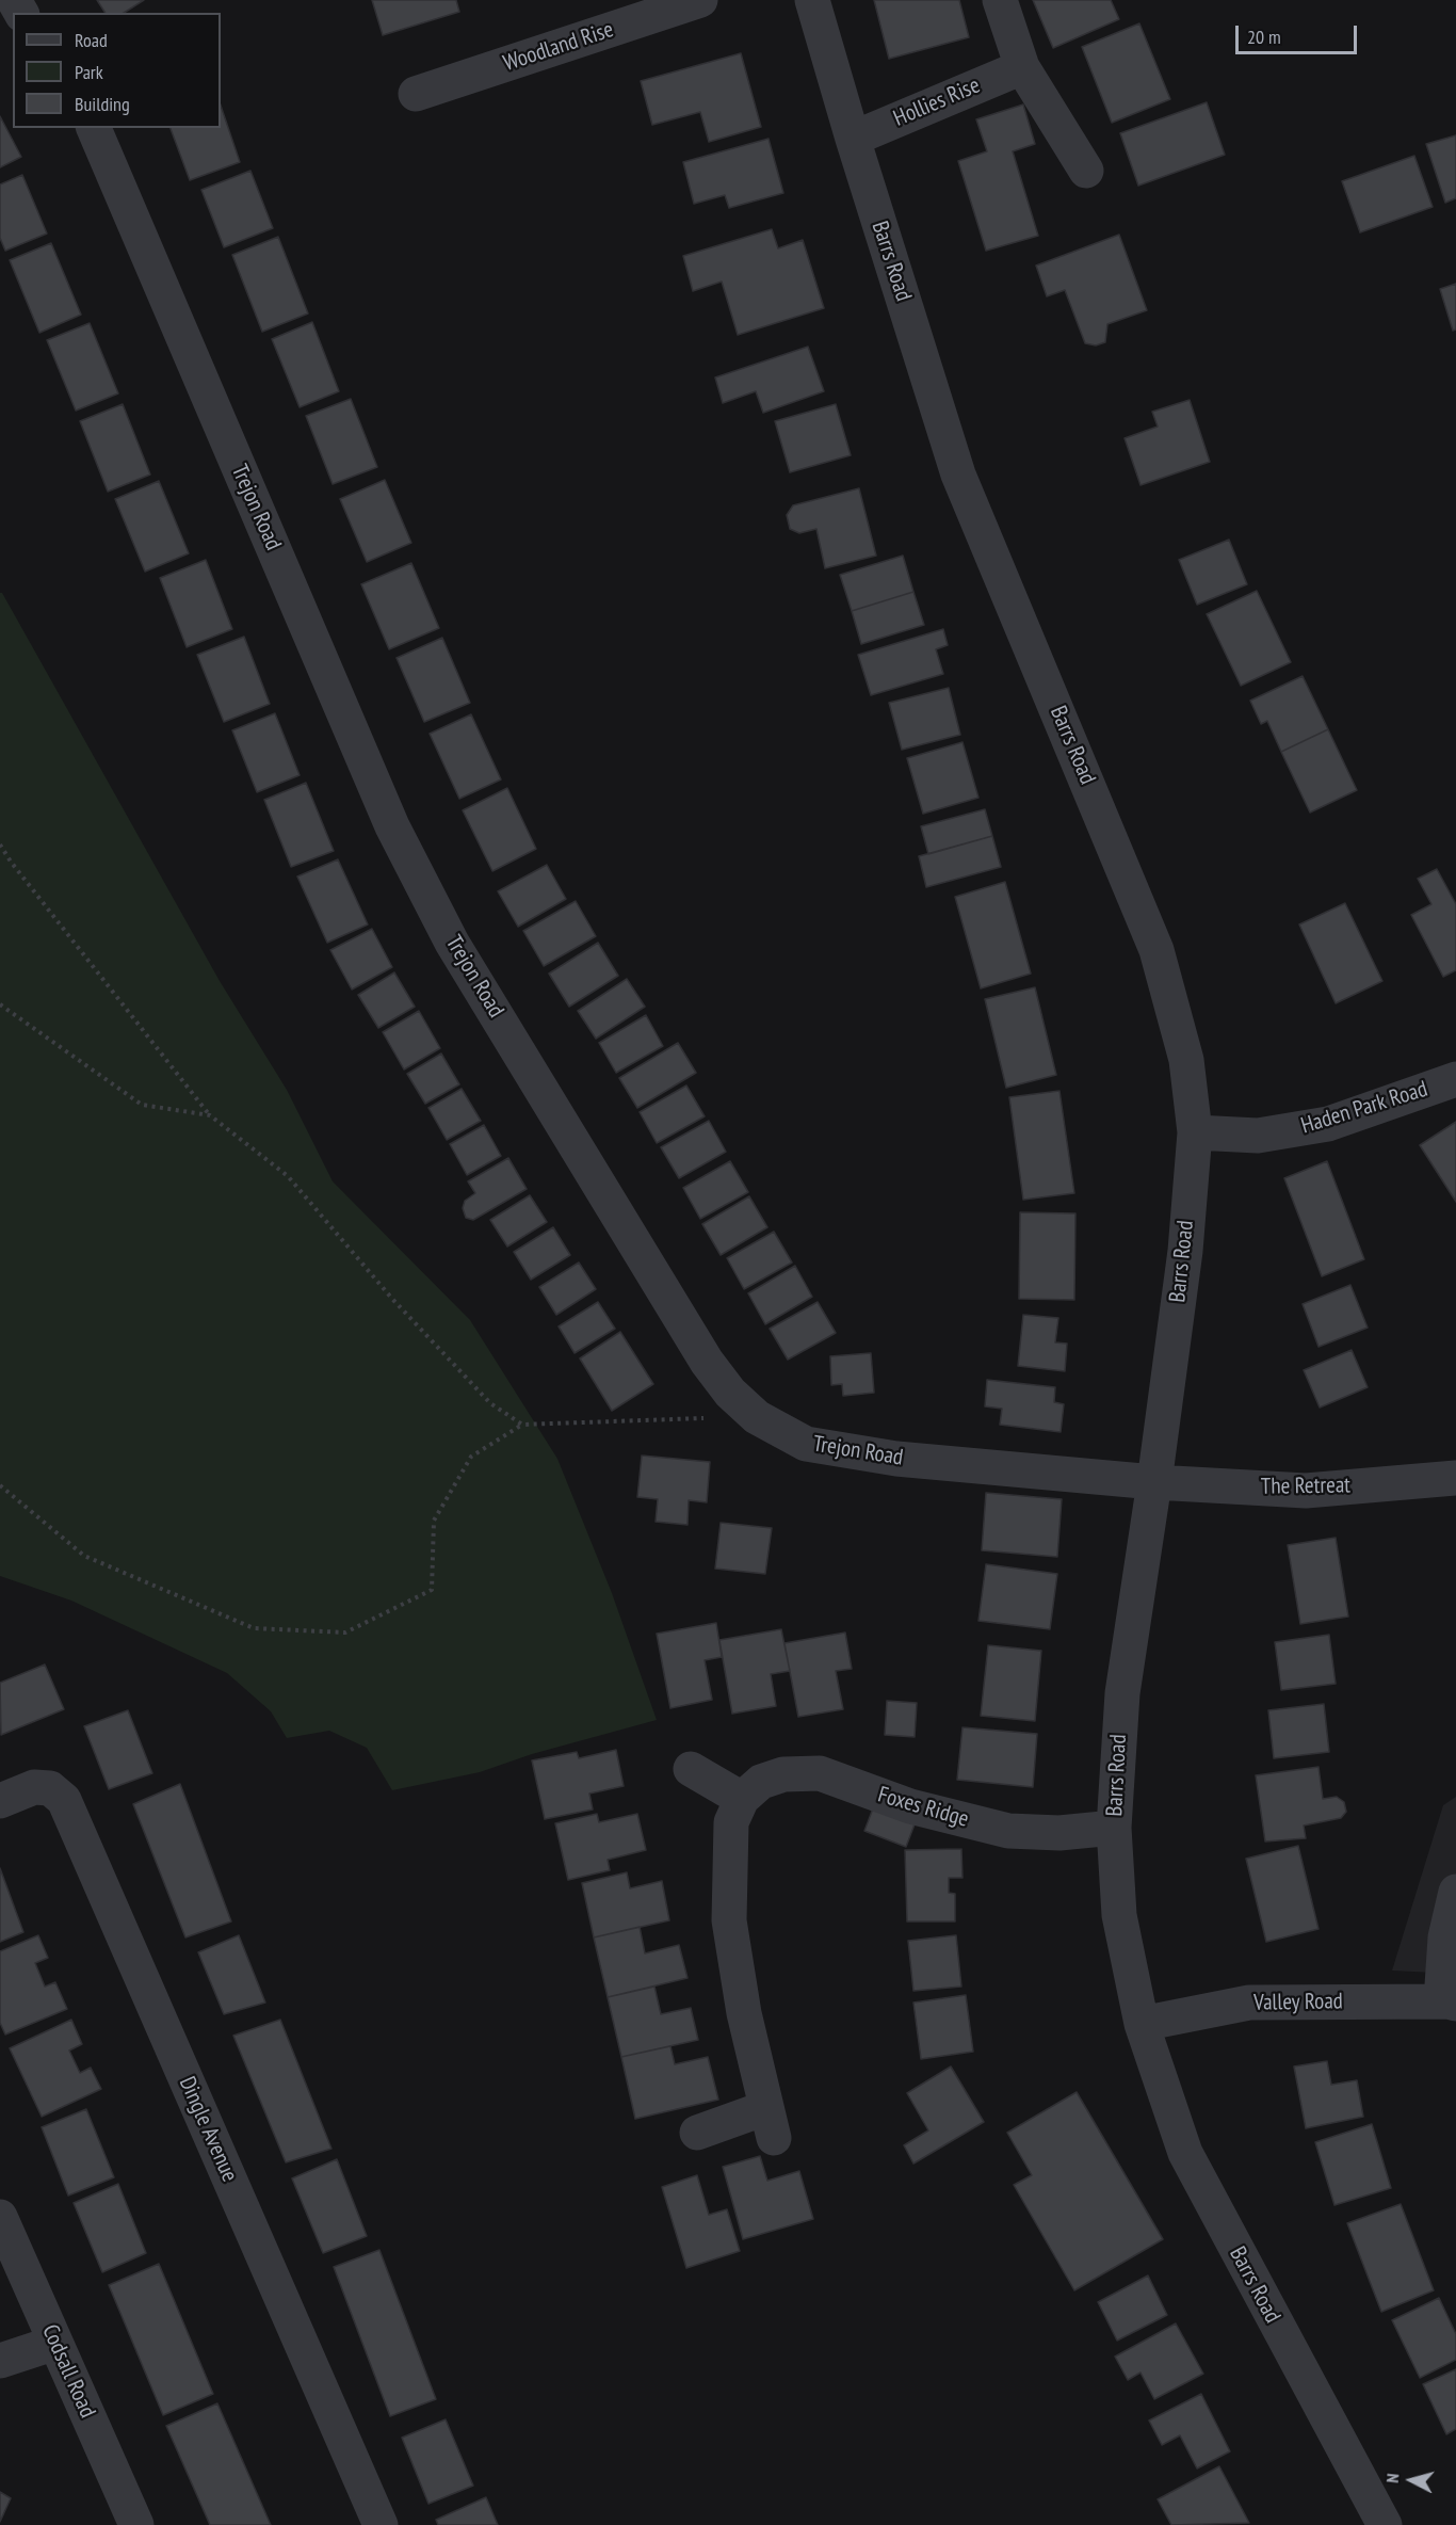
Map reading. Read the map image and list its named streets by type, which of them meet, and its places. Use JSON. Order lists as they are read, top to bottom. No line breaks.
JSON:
{"streets":{"street":["Woodland Rise","Hollies Rise","Barrs Road","Trejon Road","Haden Park Road","The Retreat","Foxes Ridge","Valley Road","Dingle Avenue","Codsall Road"]},"crossings":[["Hollies Rise","Barrs Road"],["Barrs Road","Trejon Road"],["Barrs Road","Haden Park Road"],["Barrs Road","The Retreat"],["Barrs Road","Foxes Ridge"],["Barrs Road","Valley Road"],["Trejon Road","The Retreat"]],"legend":["Road","Park","Building"],"scale_bar":"20 m","north":"left"}
